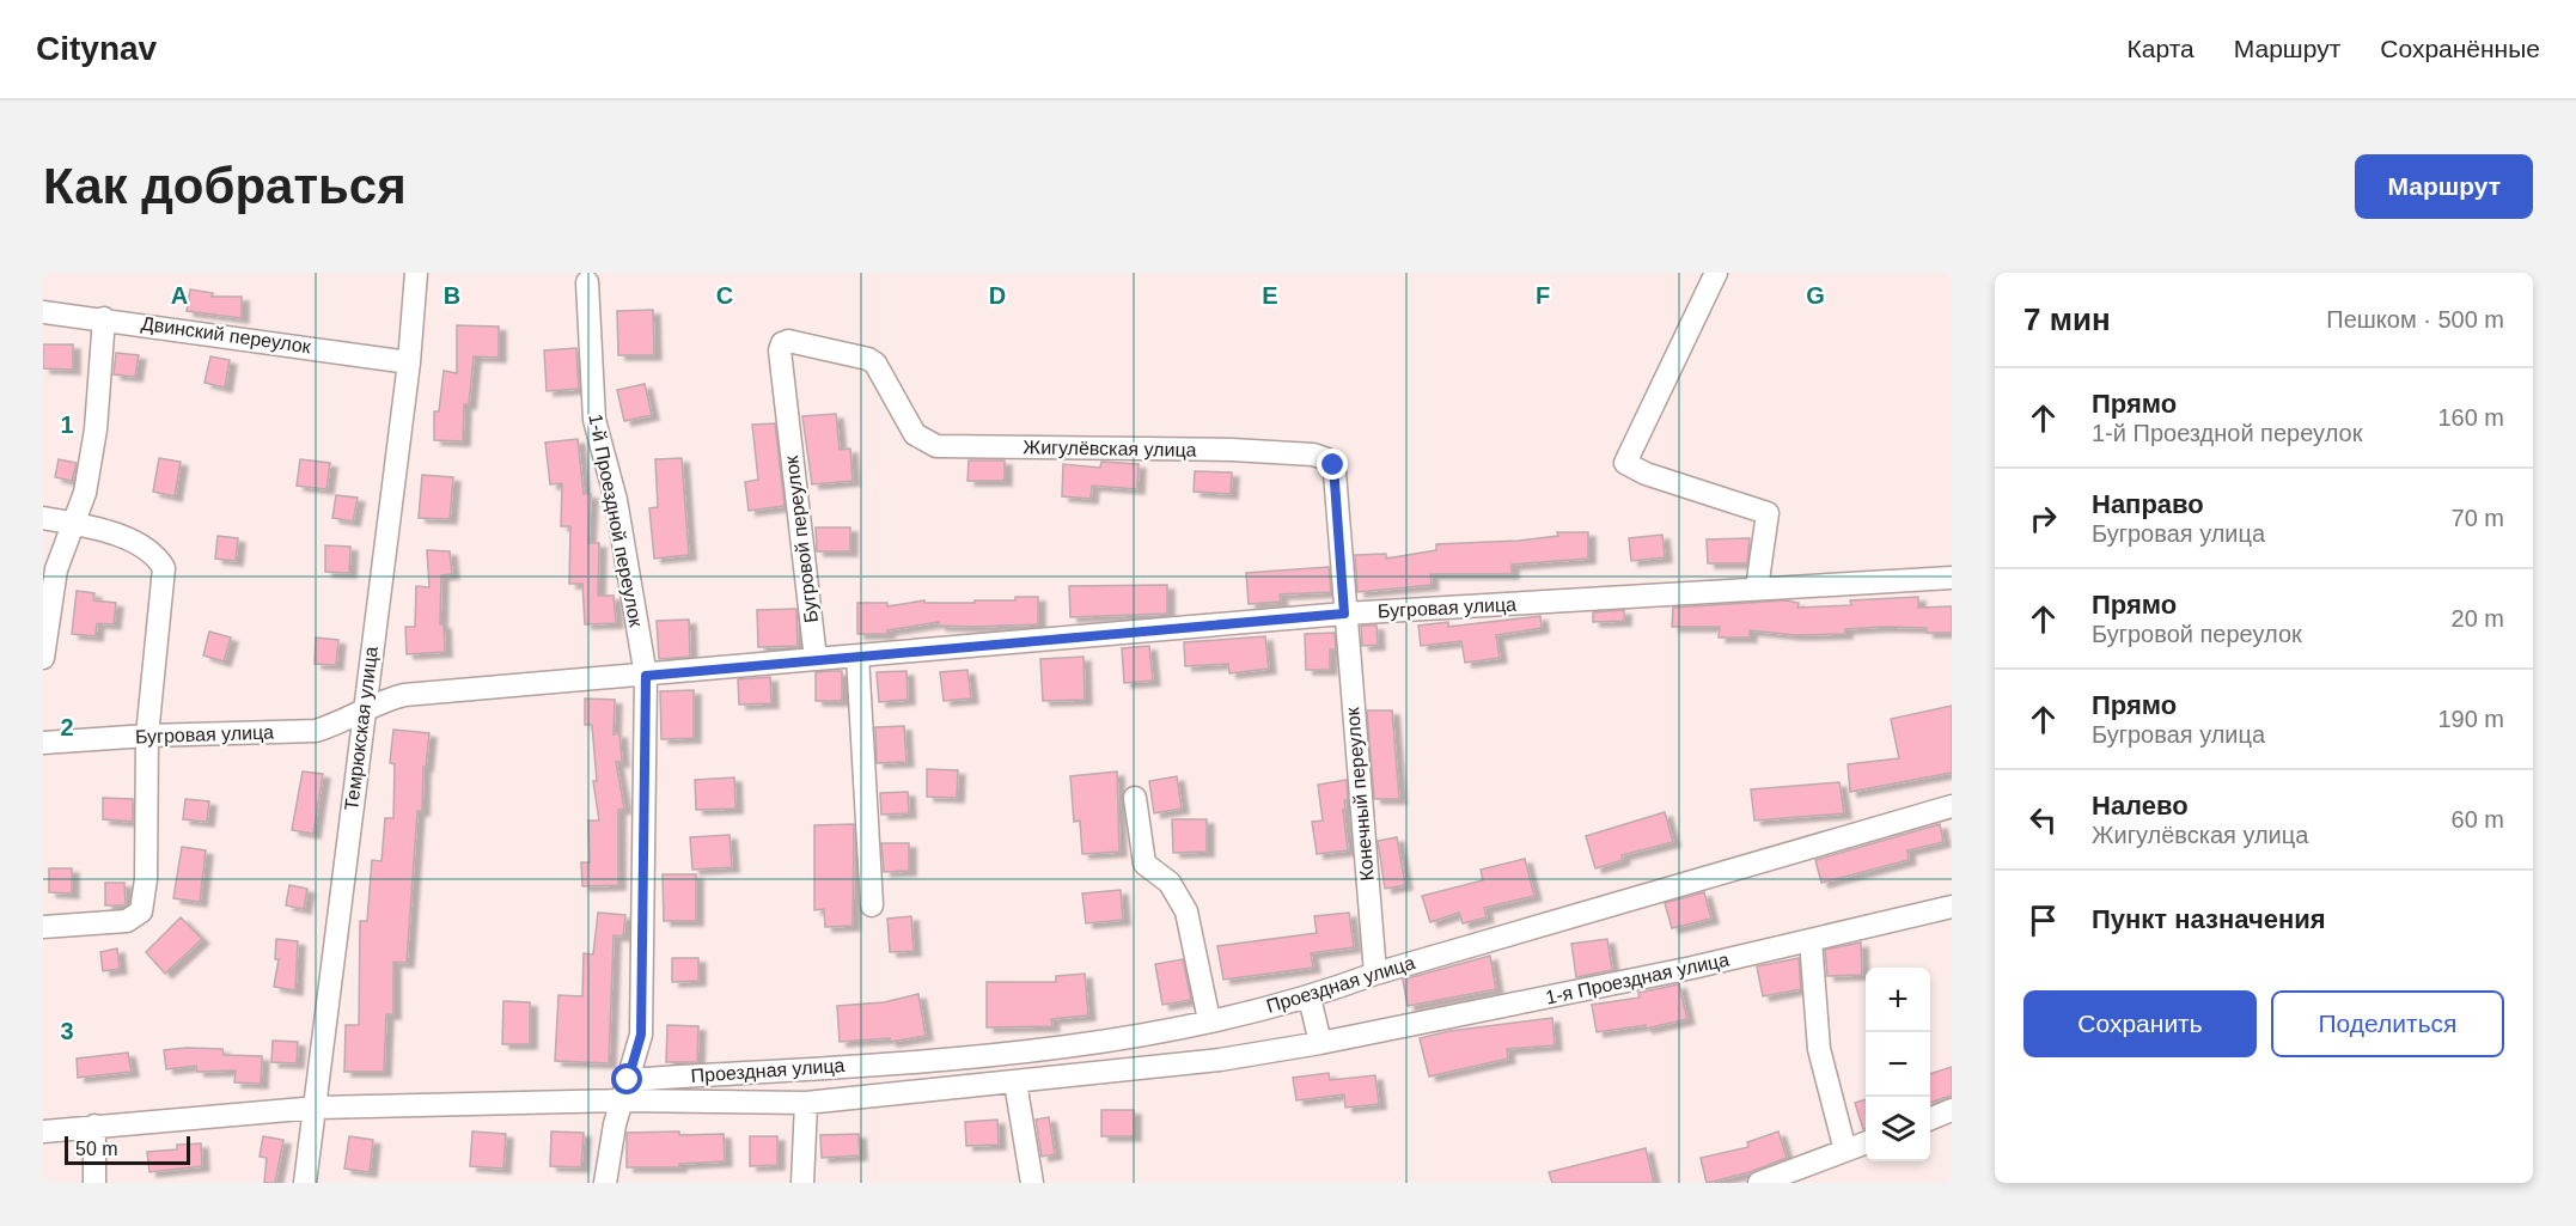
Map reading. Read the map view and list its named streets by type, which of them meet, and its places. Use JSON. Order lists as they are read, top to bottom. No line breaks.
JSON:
{"streets":{"street":["Двинский переулок","Жигулёвская улица","1-й Проездной переулок","Бугровой переулок","Бугровая улица","Темрюкская улица","Конечный переулок","1-я Проездная улица","Проездная улица"]},"crossings":[["Двинский переулок","Темрюкская улица"],["Жигулёвская улица","Бугровой переулок"],["Жигулёвская улица","Бугровая улица"],["Жигулёвская улица","Конечный переулок"],["1-й Проездной переулок","Бугровая улица"],["1-й Проездной переулок","Проездная улица"],["Бугровая улица","Темрюкская улица"],["Бугровая улица","Конечный переулок"],["Темрюкская улица","Проездная улица"],["Конечный переулок","Проездная улица"],["1-я Проездная улица","Проездная улица"]],"scale_bar":"50 m","page":{"header":"Citynav","nav":["Карта","Маршрут","Сохранённые"],"buttons":["Маршрут",["Сохранить","Поделиться"]],"title":"Как добраться","heading":["7 мин","Пешком · 500 m"],"list":[["Прямо","1-й Проездной переулок","160 m"],["Направо","Бугровая улица","70 m"],["Прямо","Бугровой переулок","20 m"],["Прямо","Бугровая улица","190 m"],["Налево","Жигулёвская улица","60 m"],"Пункт назначения"],"map_buttons":["+","−"],"scale":"50 m"},"grid":{"columns":["A","B","C","D","E","F","G"],"rows":["1","2","3"]}}
